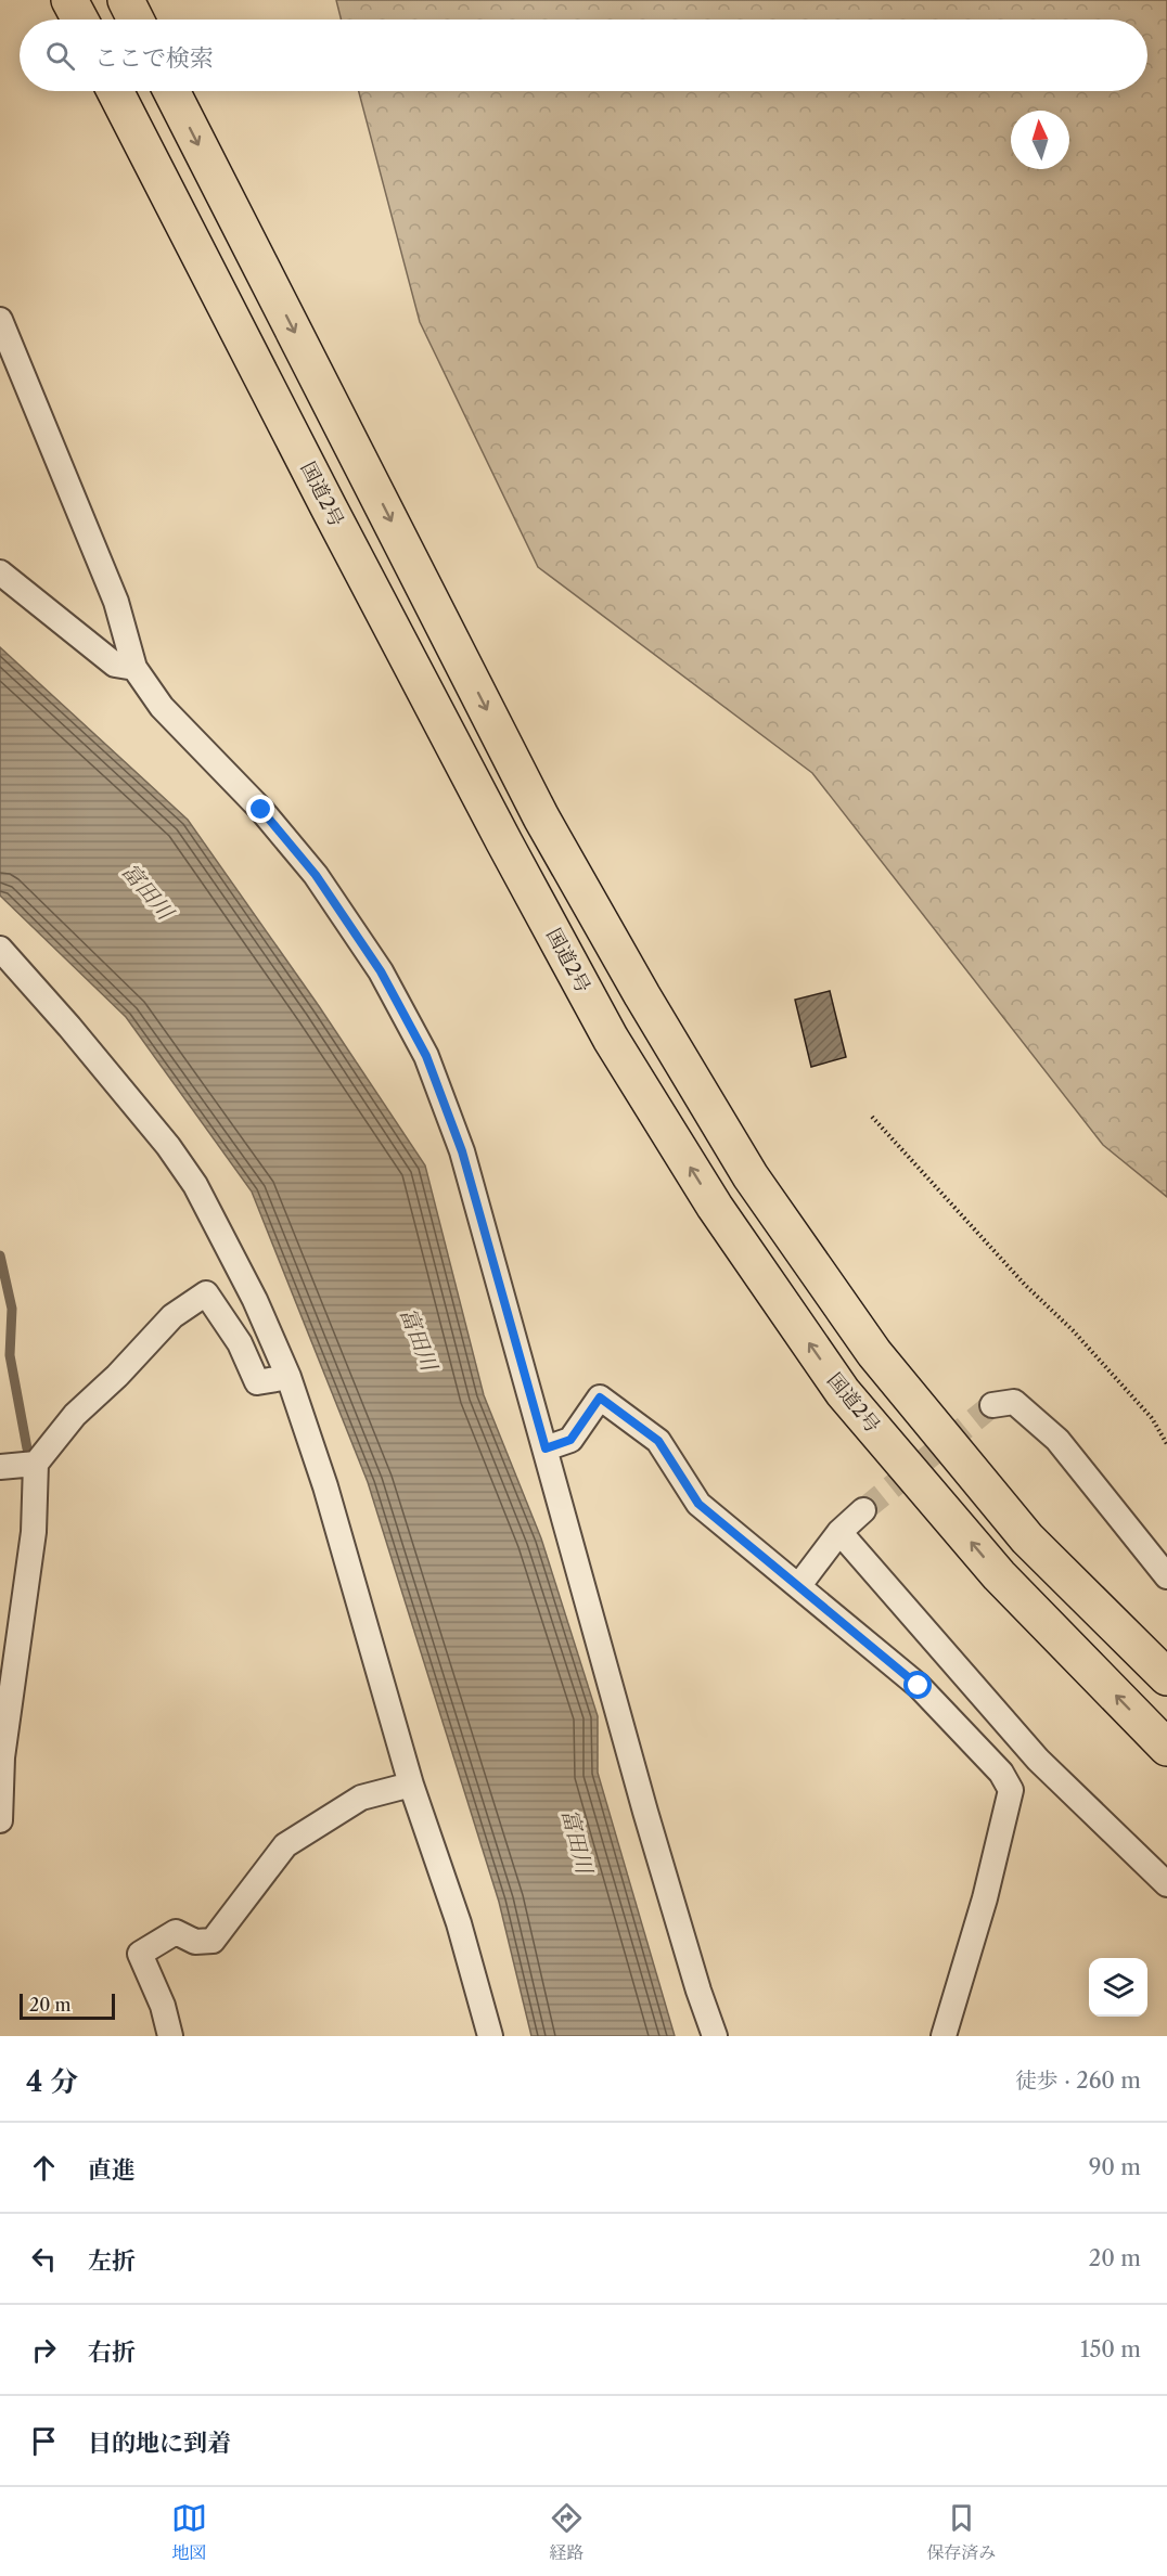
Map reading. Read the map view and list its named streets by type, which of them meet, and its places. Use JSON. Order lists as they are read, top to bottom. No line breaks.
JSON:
{"streets":{"highway":["国道2号"]},"water":["富田川"],"scale_bar":"20 m","north":"top","page":{"search":"ここで検索","scale":"20 m","heading":["4 分","徒歩 · 260 m"],"list":[["直進","90 m"],["左折","20 m"],["右折","150 m"],"目的地に到着"],"nav":["地図","経路","保存済み"]}}
